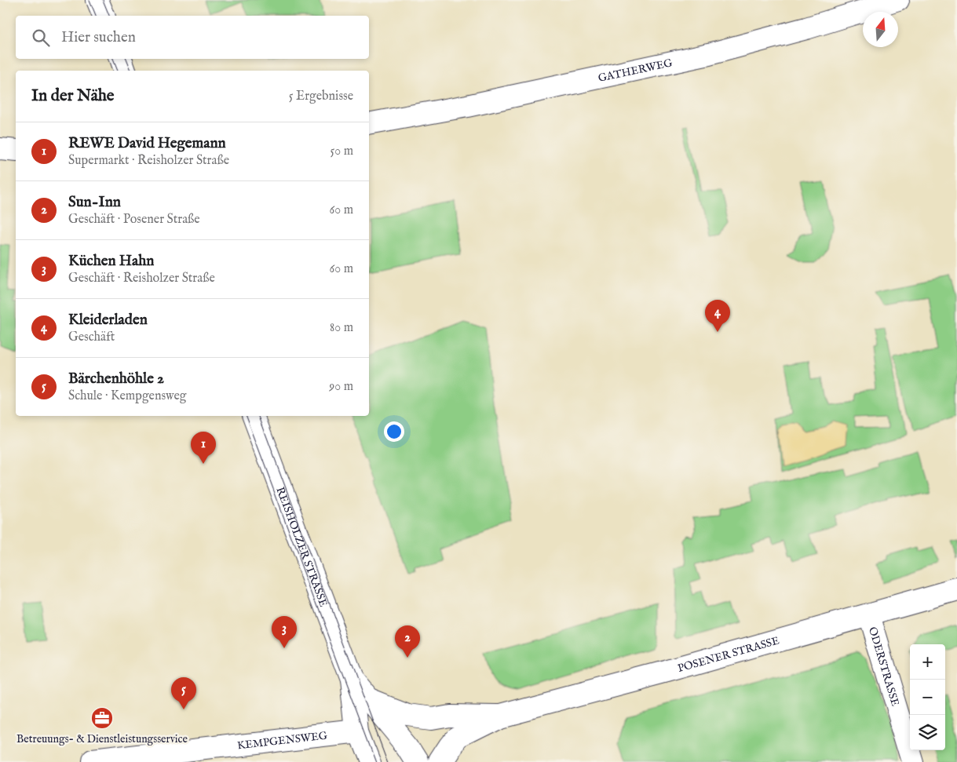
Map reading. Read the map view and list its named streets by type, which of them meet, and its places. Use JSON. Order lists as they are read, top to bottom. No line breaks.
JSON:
{"streets":{"street":["GATHERWEG","REISHOLZER STRASSE","POSENER STRASSE","ODERSTRASSE","KEMPGENSWEG"]},"crossings":[["REISHOLZER STRASSE","POSENER STRASSE"],["REISHOLZER STRASSE","KEMPGENSWEG"],["POSENER STRASSE","ODERSTRASSE"]],"places":{"office":["Betreuungs- & Dienstleistungsservice"]},"north":"top","page":{"search":"Hier suchen","heading":["In der Nähe","5 Ergebnisse"],"list":[{"mark":"1","name":"REWE David Hegemann","note":"Supermarkt · Reisholzer Straße","value":"50 m"},{"mark":"2","name":"Sun-Inn","note":"Geschäft · Posener Straße","value":"60 m"},{"mark":"3","name":"Küchen Hahn","note":"Geschäft · Reisholzer Straße","value":"60 m"},{"mark":"4","name":"Kleiderladen","note":"Geschäft","value":"80 m"},{"mark":"5","name":"Bärchenhöhle 2","note":"Schule · Kempgensweg","value":"90 m"}],"pins":["4","1","3","2","5"],"map_buttons":["+","−"]}}
